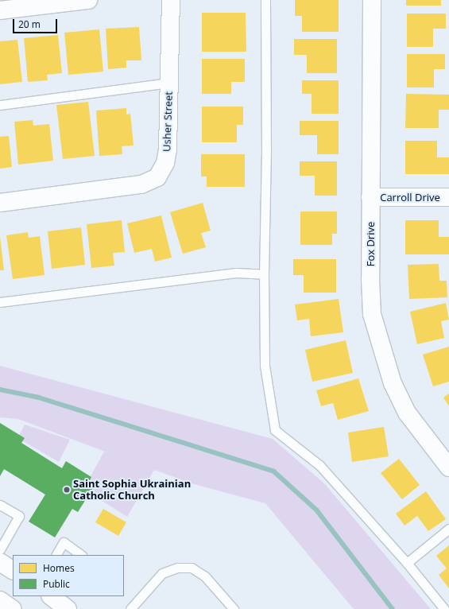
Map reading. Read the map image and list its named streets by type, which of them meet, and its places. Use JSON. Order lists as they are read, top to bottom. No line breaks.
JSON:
{"streets":{"street":["Usher Street","Carroll Drive","Fox Drive"]},"crossings":[["Carroll Drive","Fox Drive"]],"places":["Saint Sophia Ukrainian Catholic Church"],"legend":["Homes","Public"],"scale_bar":"20 m"}
